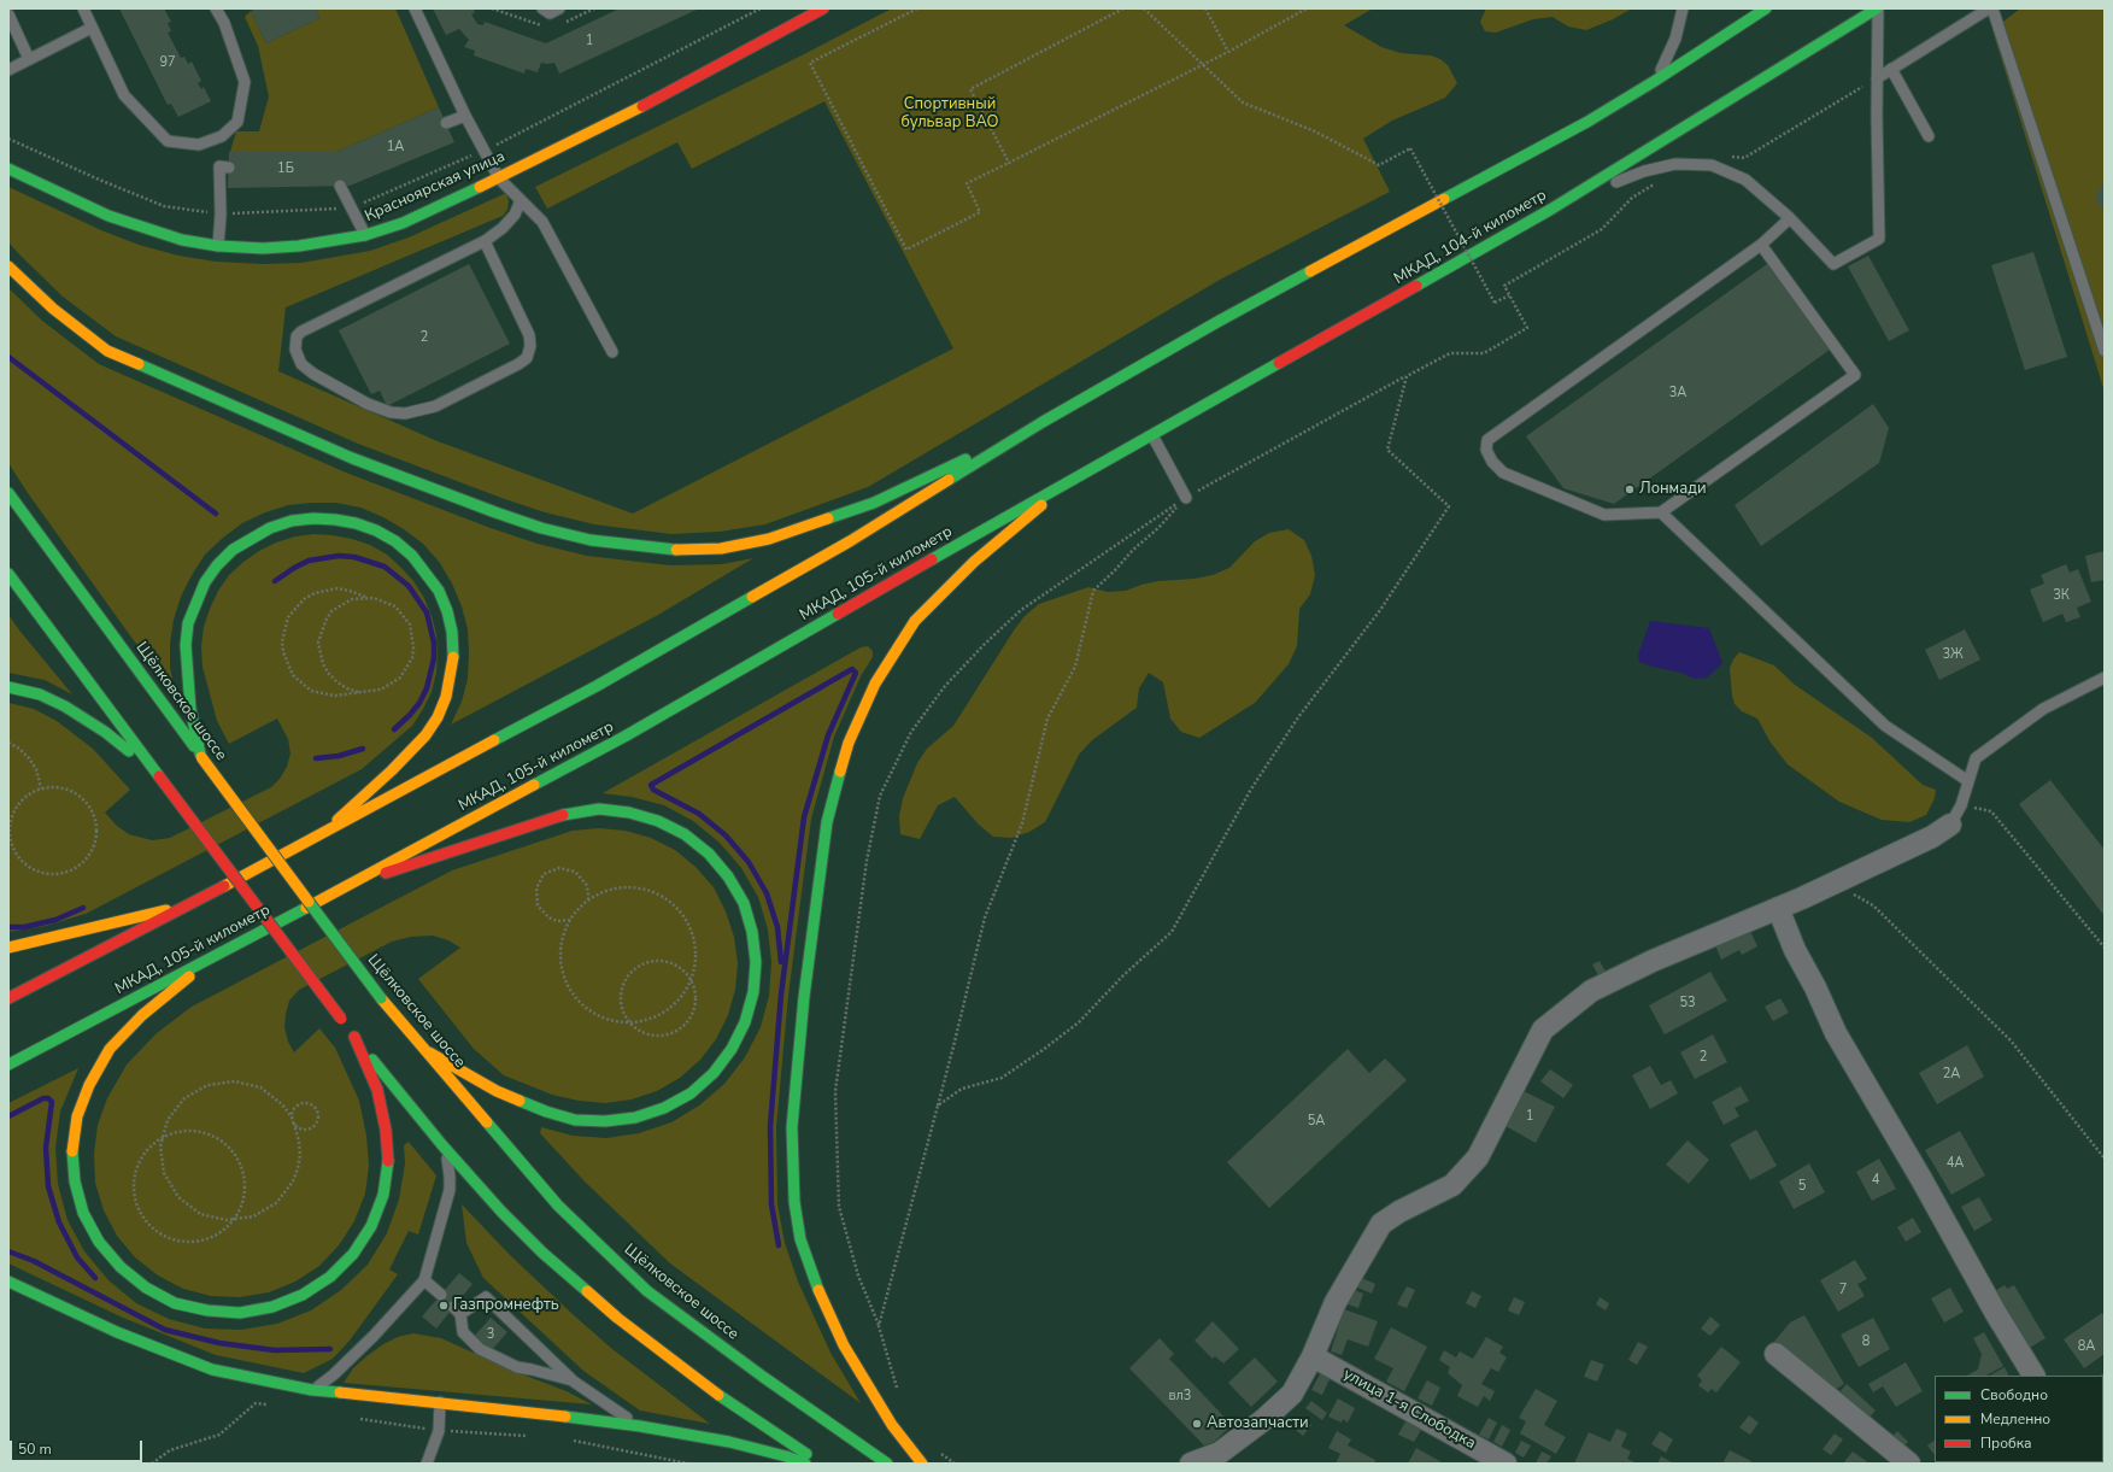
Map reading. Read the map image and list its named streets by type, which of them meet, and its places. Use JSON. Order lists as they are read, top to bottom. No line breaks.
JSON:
{"streets":{"main road":["Красноярская улица","МКАД, 104-й километр","МКАД, 105-й километр","Щёлковское шоссе"],"street":["улица 1-я Слободка"]},"crossings":[["МКАД, 104-й километр","МКАД, 105-й километр"]],"parks":["Спортивный бульвар ВАО"],"places":["Лонмади","Газпромнефть","Автозапчасти"],"house_numbers":["1","97","1А","1Б","2","3A","3К","3Ж","53","2","2А","1","5A","4А","4","5","7","3","8","8А","вл3"],"legend":["Свободно","Медленно","Пробка"],"scale_bar":"50 m"}
